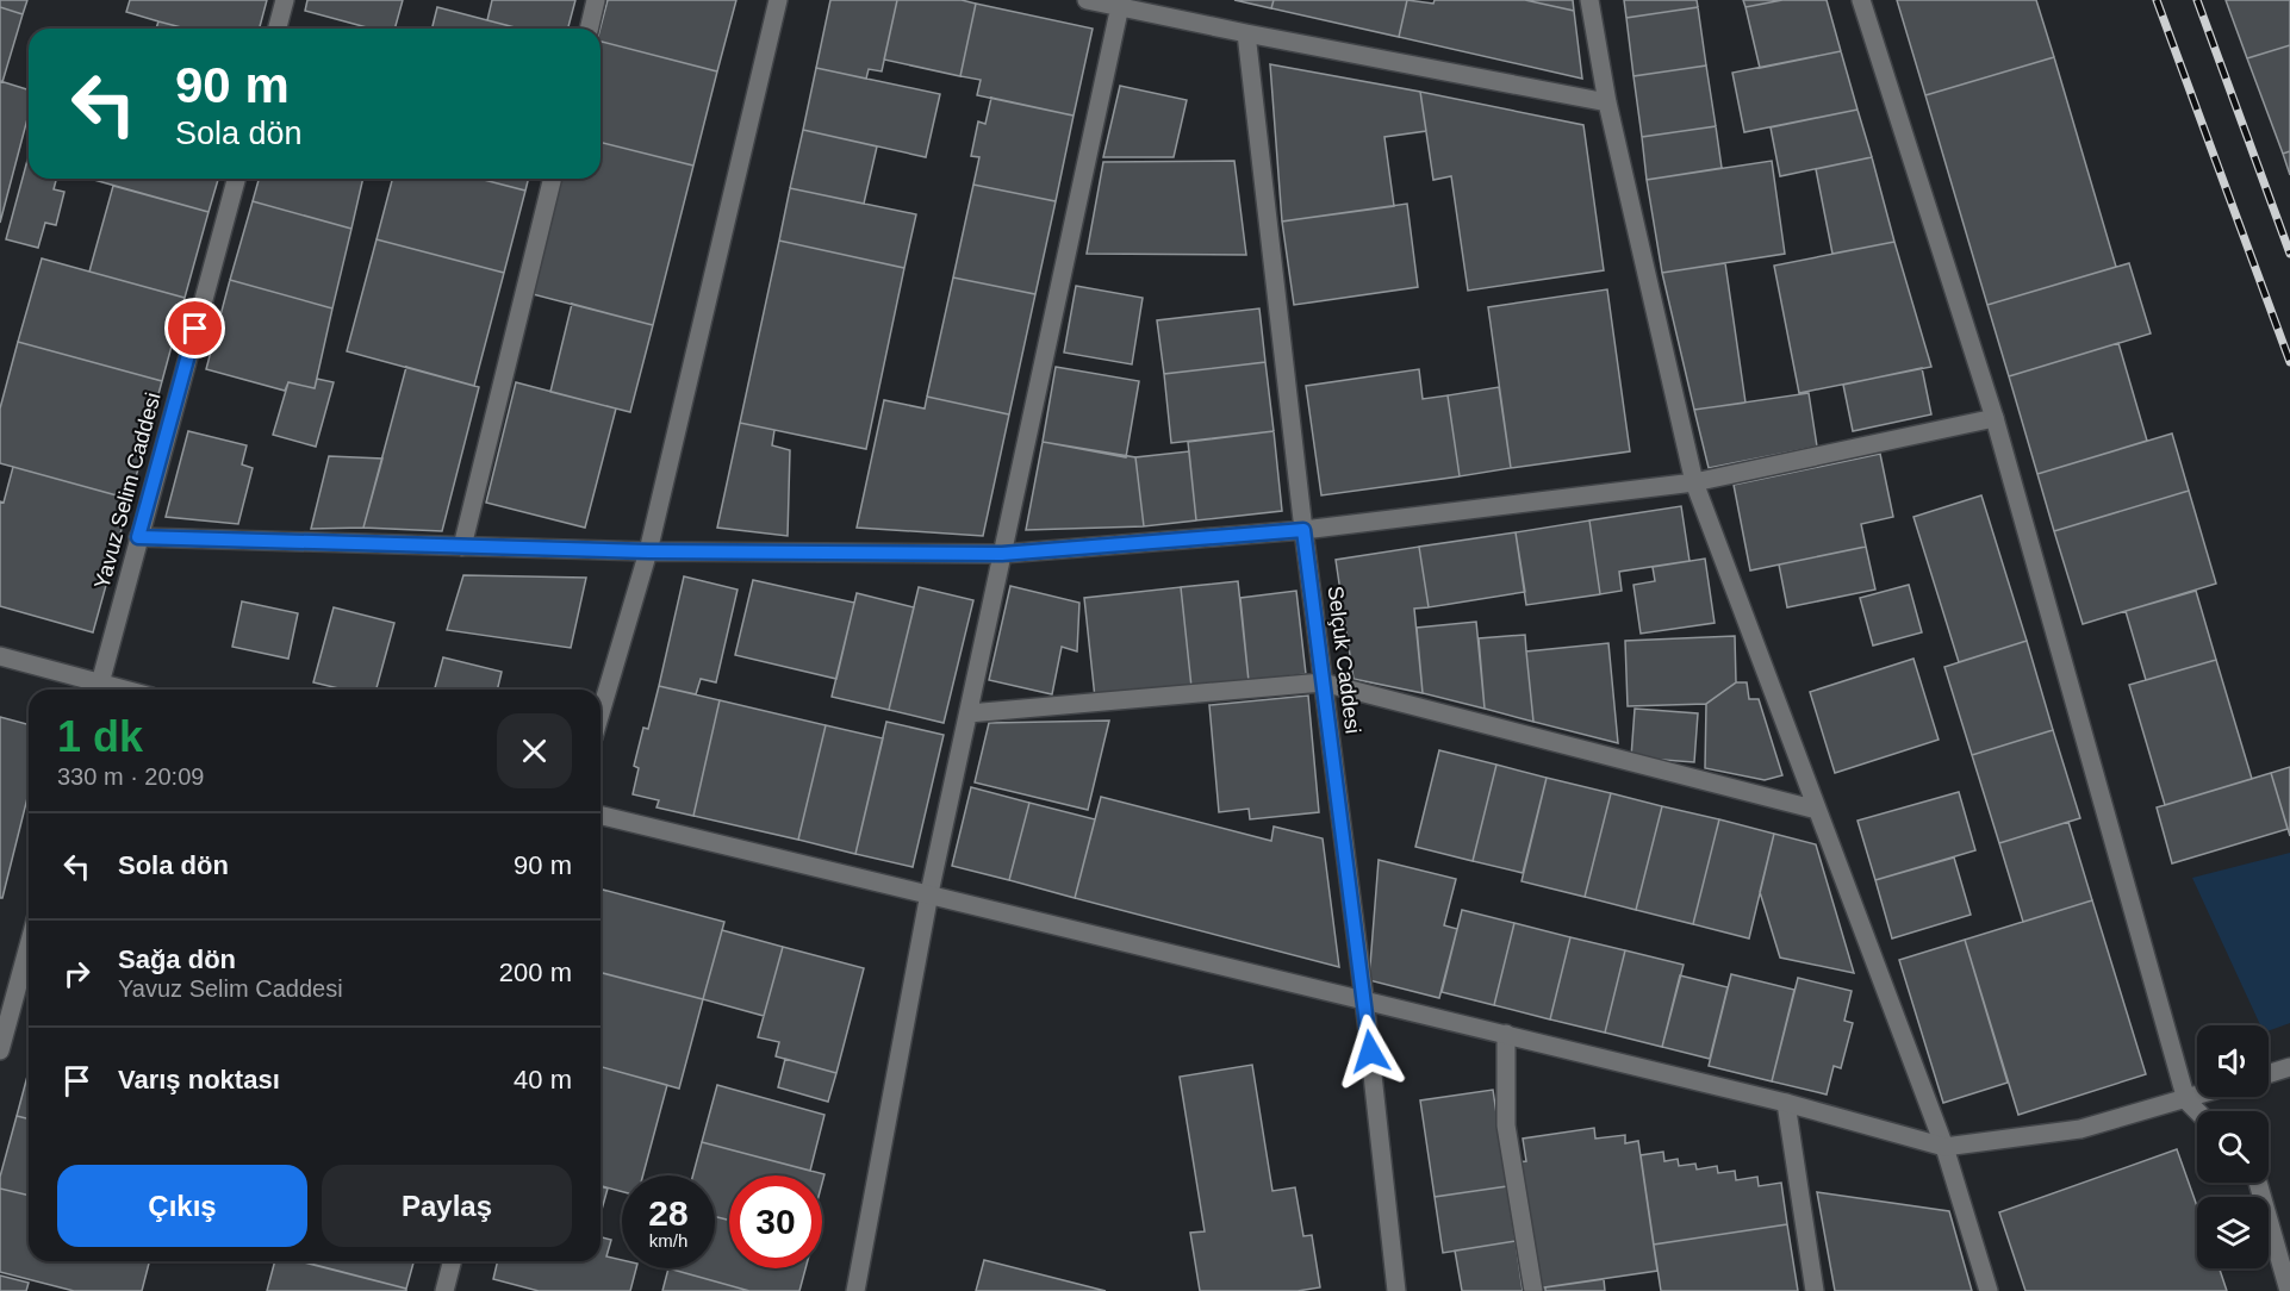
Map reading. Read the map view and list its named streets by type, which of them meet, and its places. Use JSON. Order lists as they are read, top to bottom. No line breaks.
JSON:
{"streets":{"street":["Yavuz Selim Caddesi","Selçuk Caddesi"]},"page":{"turn":["90 m","Sola dön"],"heading":["1 dk","330 m · 20:09"],"list":[{"name":"Sola dön","value":"90 m"},{"name":"Sağa dön","note":"Yavuz Selim Caddesi","value":"200 m"},{"name":"Varış noktası","value":"40 m"}],"buttons":["Çıkış","Paylaş"],"speed":"28 km/h","limit":"30"}}
